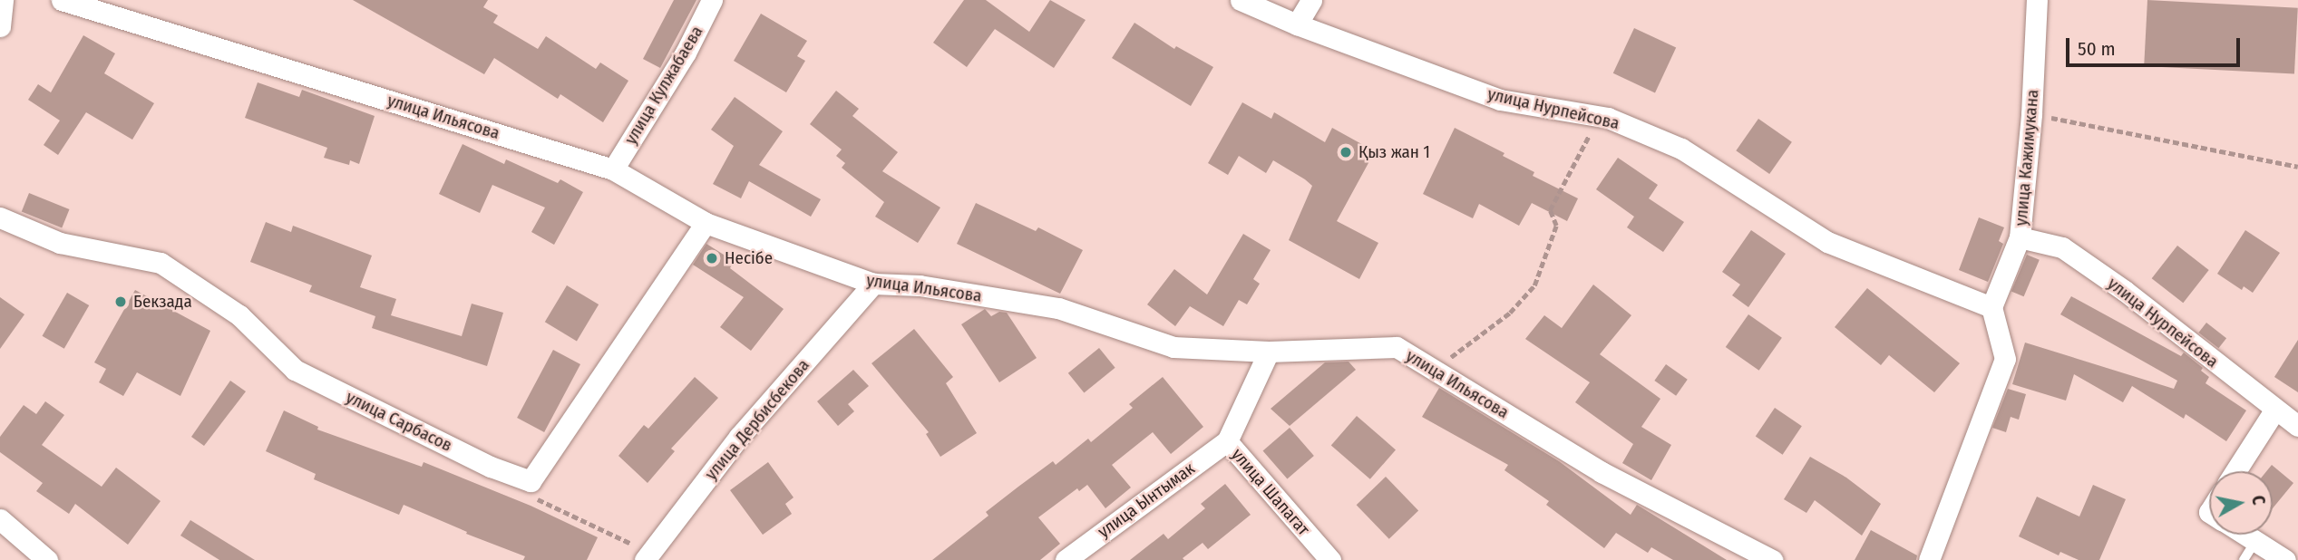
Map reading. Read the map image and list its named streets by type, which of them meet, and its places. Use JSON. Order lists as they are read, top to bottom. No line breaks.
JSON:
{"streets":{"street":["улица Кулжабаева","улица Нурпейсова","улица Ильясова","улица Кажимукана","улица Дербисбекова","улица Сарбасов","улица Шапагат","улица Ынтымак"]},"crossings":[["улица Кулжабаева","улица Ильясова"],["улица Нурпейсова","улица Кажимукана"],["улица Ильясова","улица Дербисбекова"],["улица Ильясова","улица Шапагат"],["улица Шапагат","улица Ынтымак"]],"places":["Қыз жан 1","Несібе","Бекзада"],"scale_bar":"50 m","north":"right"}
